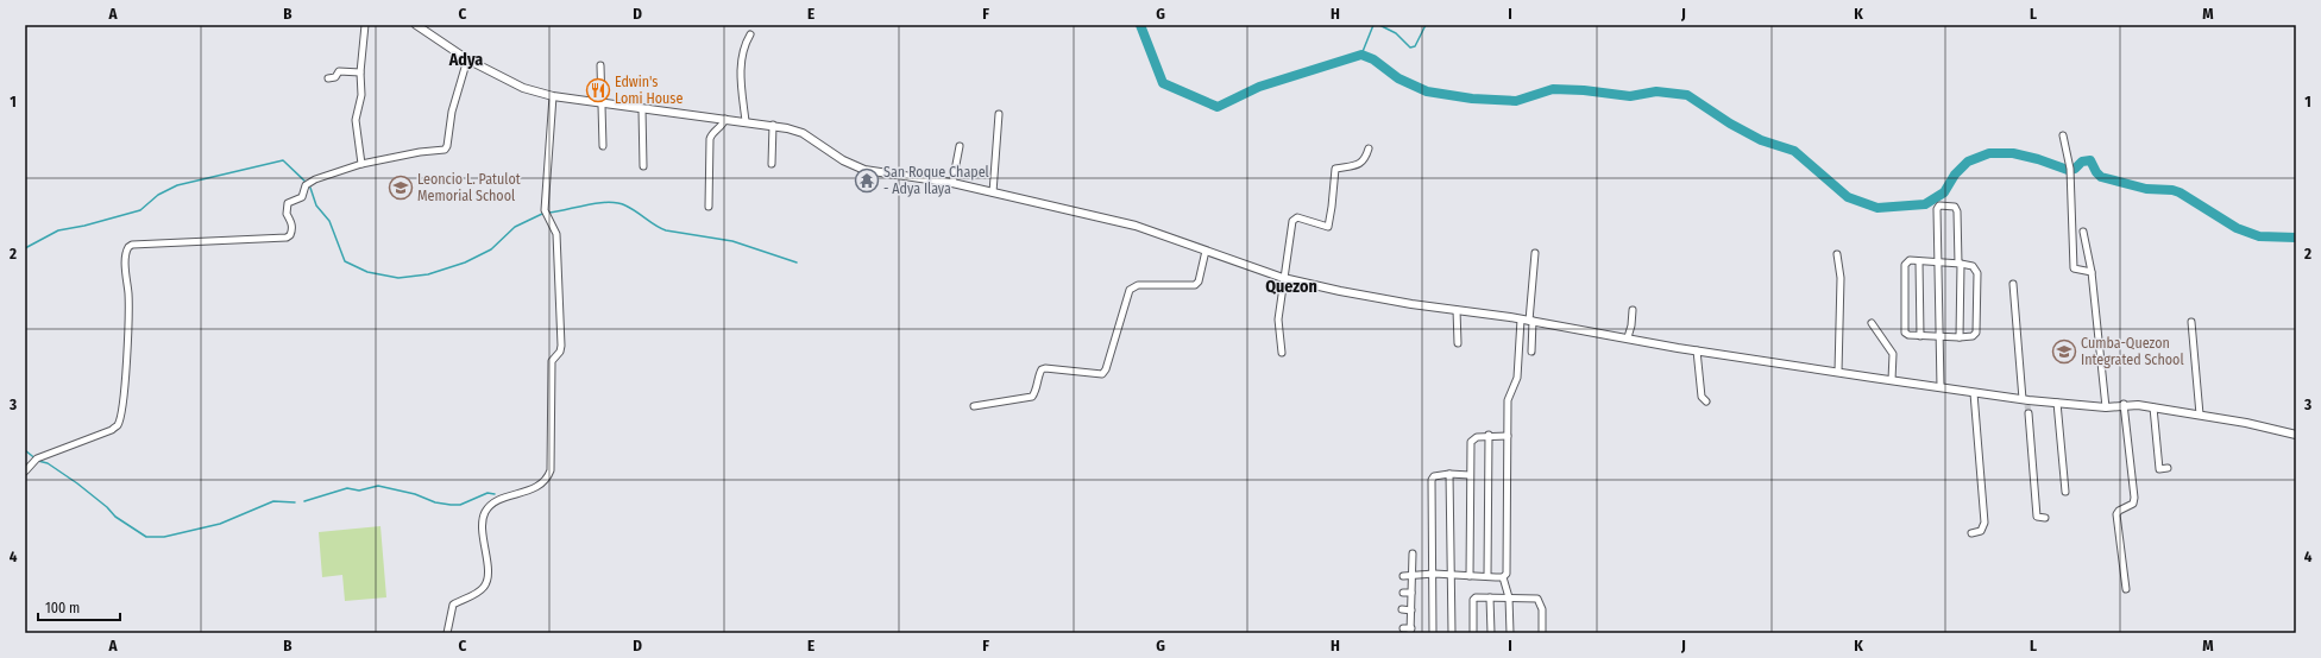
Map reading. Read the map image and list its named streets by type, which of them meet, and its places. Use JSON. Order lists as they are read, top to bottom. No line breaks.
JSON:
{"districts":["Adya","Quezon"],"places":{"restaurant":["Edwin's Lomi House"],"temple":["San Roque Chapel - Adya Ilaya"],"school or university":["Leoncio L. Patulot Memorial School","Cumba-Quezon Integrated School"]},"scale_bar":"100 m","grid":{"columns":["A","B","C","D","E","F","G","H","I","J","K","L","M"],"rows":["1","2","3","4"]}}
